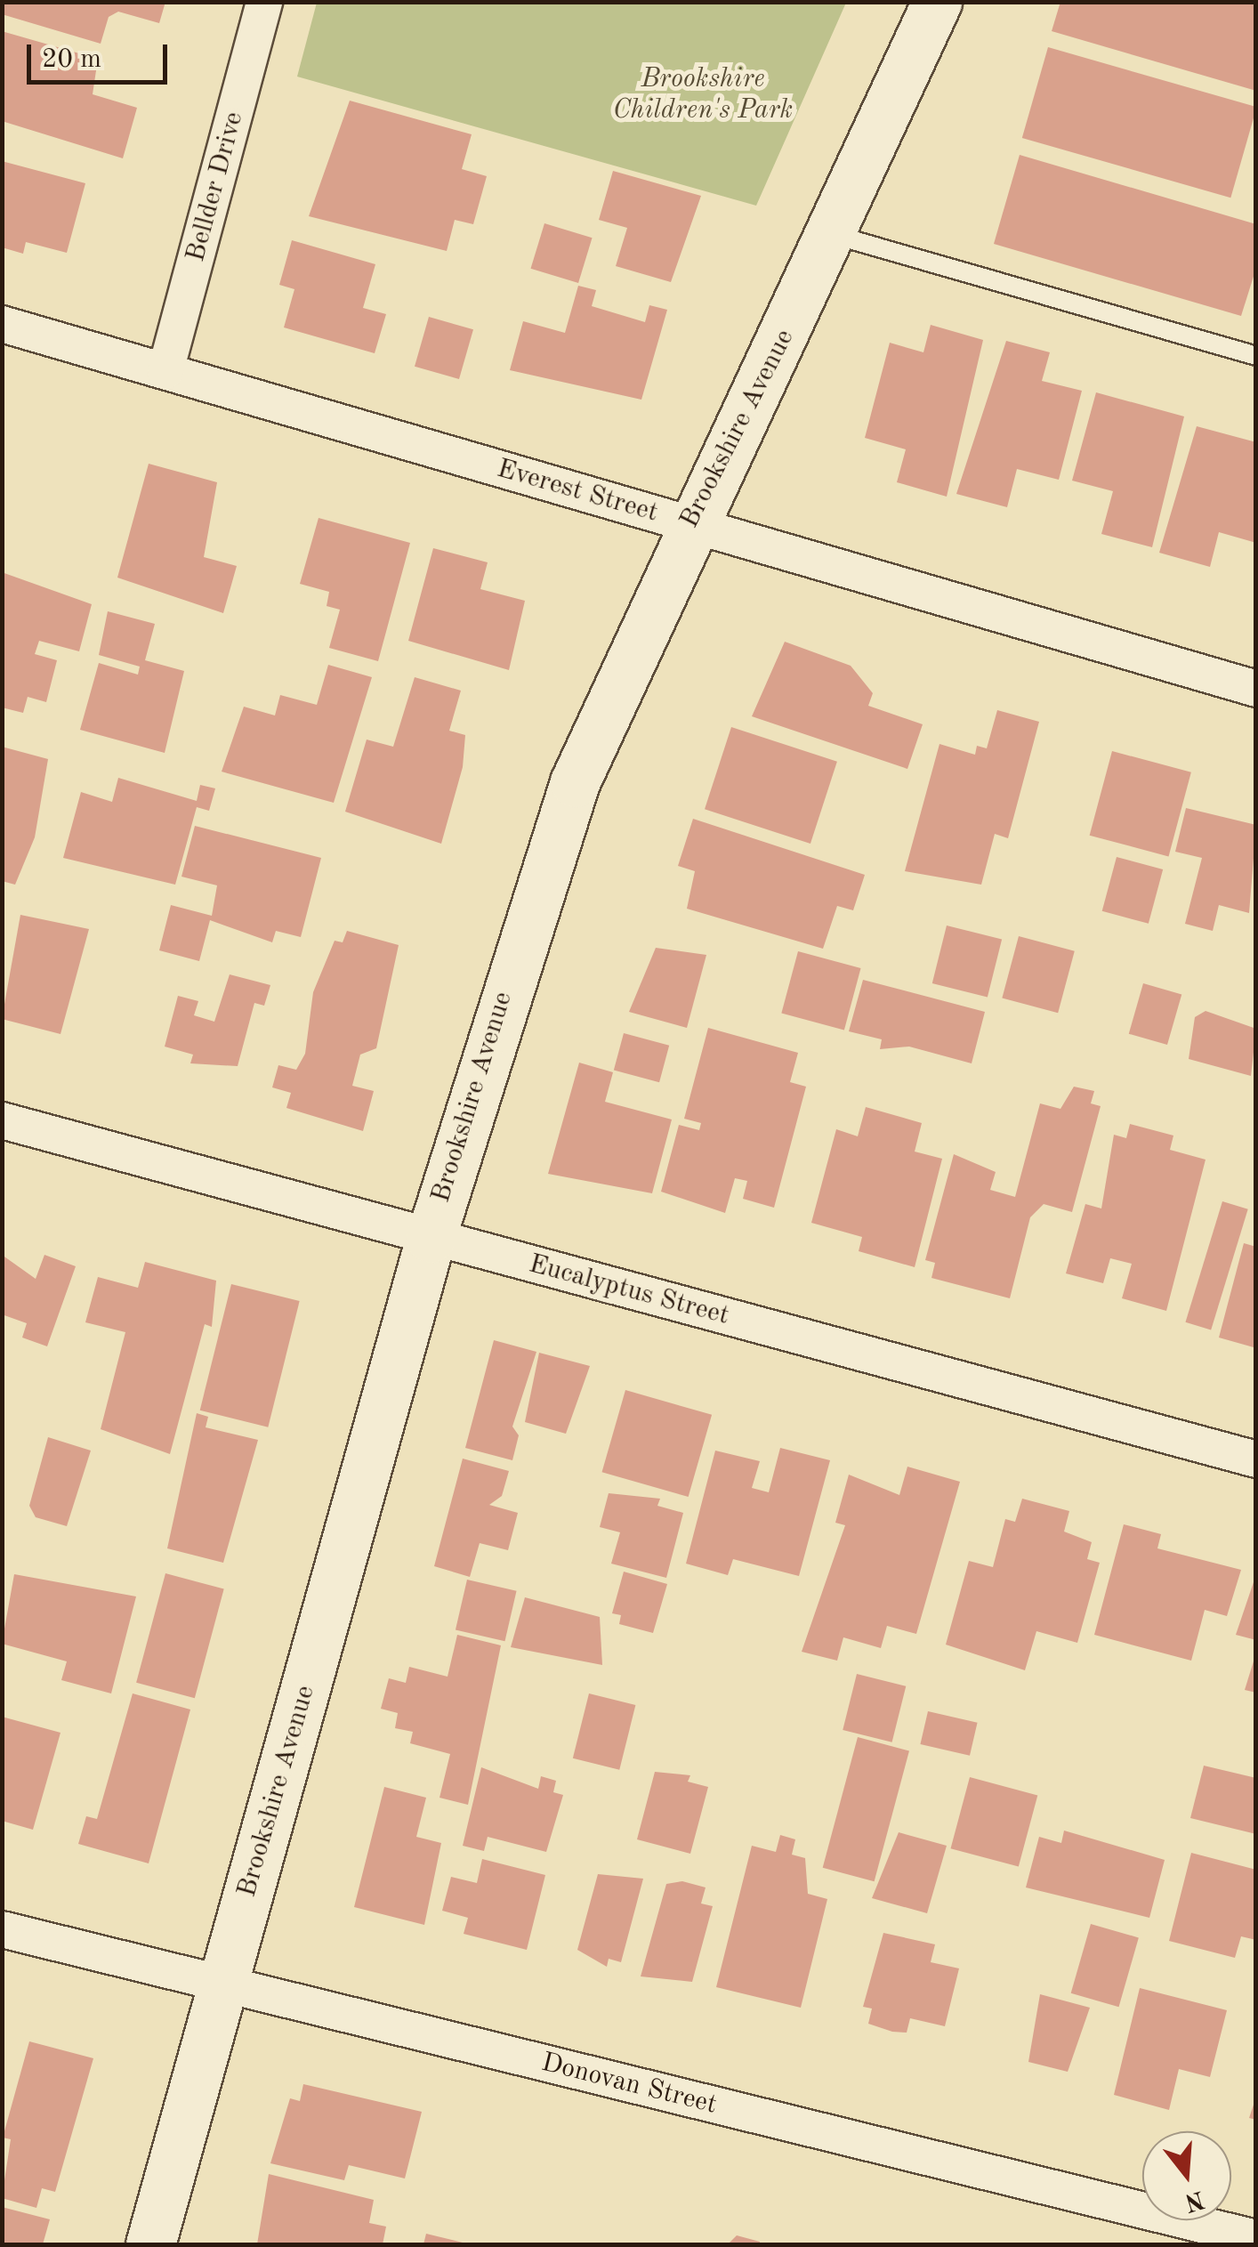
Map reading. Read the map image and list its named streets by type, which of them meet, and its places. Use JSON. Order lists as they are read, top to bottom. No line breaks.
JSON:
{"streets":{"street":["Bellder Drive","Brookshire Avenue","Everest Street","Eucalyptus Street","Donovan Street"]},"crossings":[["Bellder Drive","Everest Street"],["Brookshire Avenue","Everest Street"],["Brookshire Avenue","Eucalyptus Street"],["Brookshire Avenue","Donovan Street"]],"parks":["Brookshire Children's Park"],"scale_bar":"20 m","north":"bottom"}
